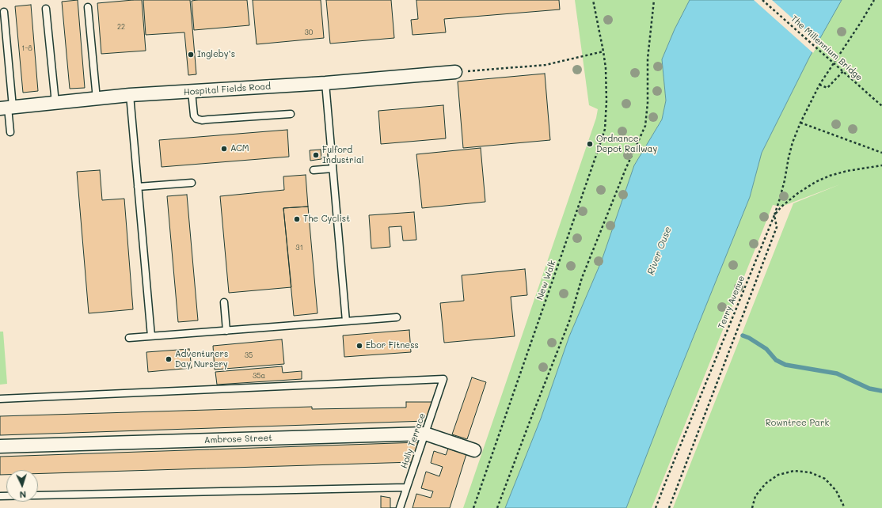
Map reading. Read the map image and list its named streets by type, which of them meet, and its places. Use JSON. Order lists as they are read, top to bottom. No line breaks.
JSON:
{"streets":{"street":["Hospital Fields Road","Ambrose Street"],"lane":["Holly Terrace"],"path":["The Millennium Bridge","New Walk","Terry Avenue"]},"crossings":[["Ambrose Street","Holly Terrace"]],"water":["River Ouse"],"parks":["Rowntree Park"],"places":["Ingleby’s","Ordnance Depot Railway","ACM","Fulford Industrial","The Cyclist","Ebor Fitness","Adventurers Day Nursery"],"house_numbers":["22","30","1-8","31","35","35a"],"north":"bottom"}
